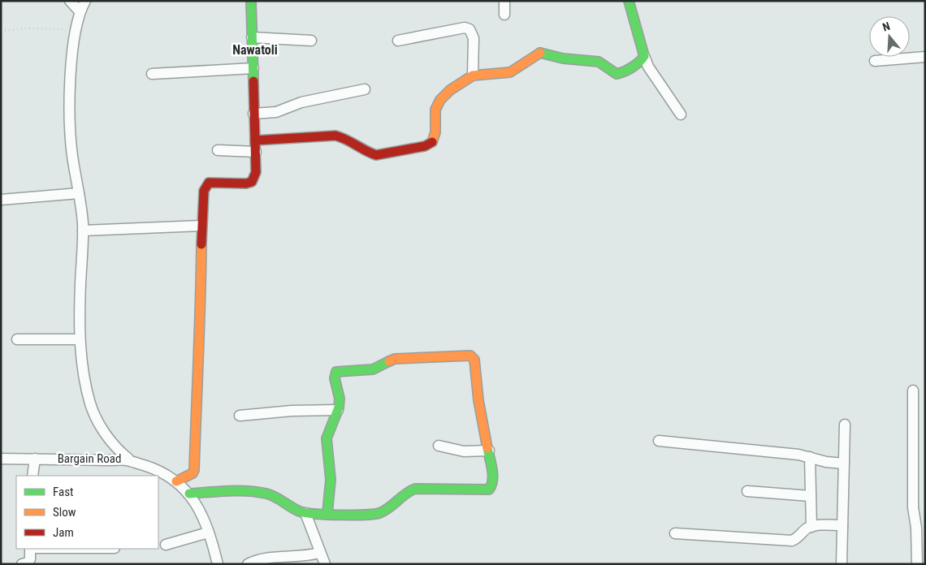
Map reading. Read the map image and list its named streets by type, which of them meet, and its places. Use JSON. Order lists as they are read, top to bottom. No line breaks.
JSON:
{"streets":{"street":["Bargain Road"]},"districts":["Nawatoli"],"legend":["Fast","Slow","Jam"],"north":"top"}
